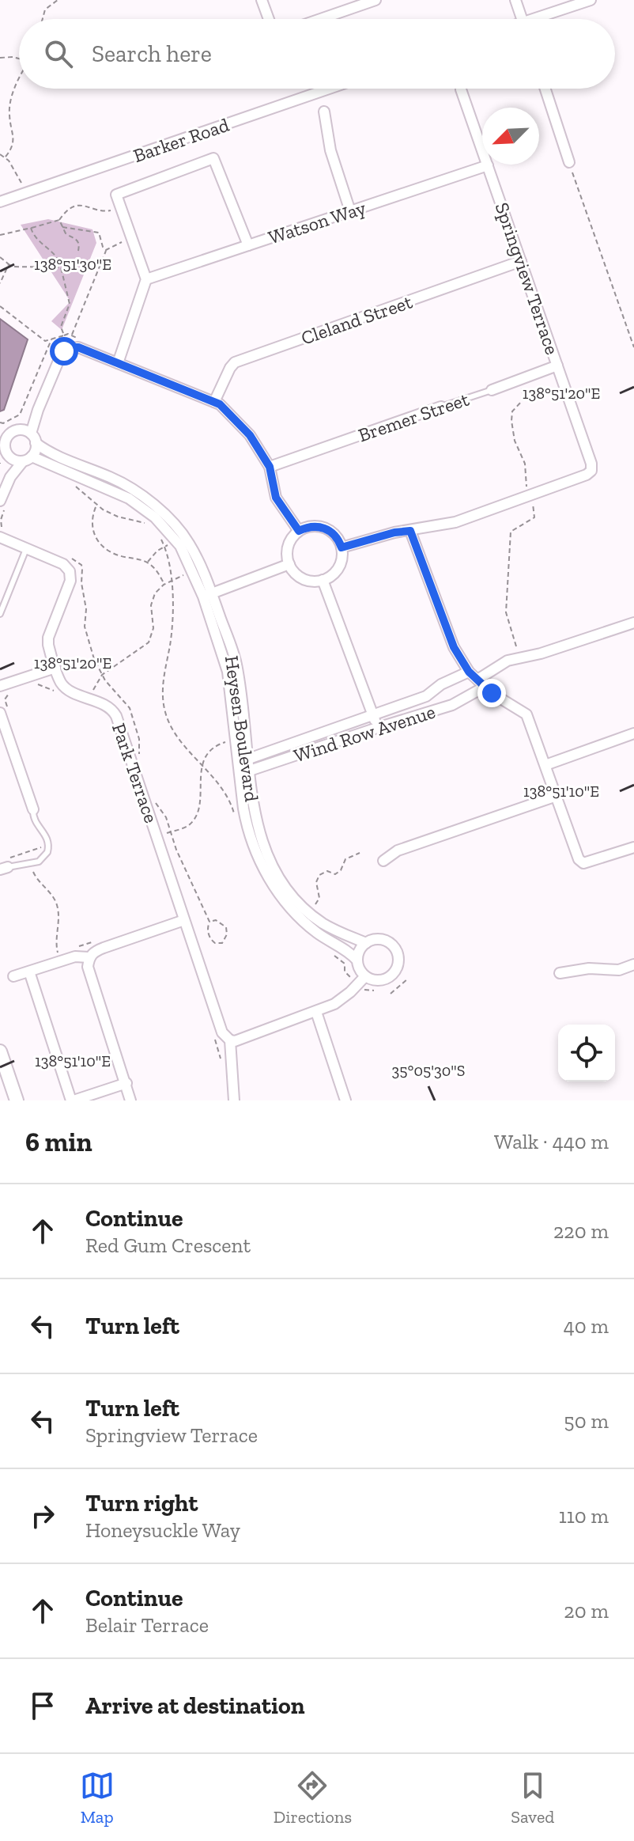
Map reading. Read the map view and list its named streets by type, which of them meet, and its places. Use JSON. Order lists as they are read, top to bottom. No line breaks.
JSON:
{"streets":{"street":["Barker Road","Watson Way","Springview Terrace","Cleland Street","Bremer Street","Heysen Boulevard","Wind Row Avenue","Park Terrace"]},"crossings":[["Watson Way","Springview Terrace"],["Springview Terrace","Cleland Street"],["Springview Terrace","Bremer Street"],["Heysen Boulevard","Wind Row Avenue"]],"north":"bottom left","page":{"search":"Search here","heading":["6 min","Walk · 440 m"],"list":[["Continue","Red Gum Crescent","220 m"],["Turn left","40 m"],["Turn left","Springview Terrace","50 m"],["Turn right","Honeysuckle Way","110 m"],["Continue","Belair Terrace","20 m"],"Arrive at destination"],"nav":["Map","Directions","Saved"]},"coordinates":["138°51'30\"E","138°51'20\"E","138°51'10\"E","35°05'30\"S"]}
